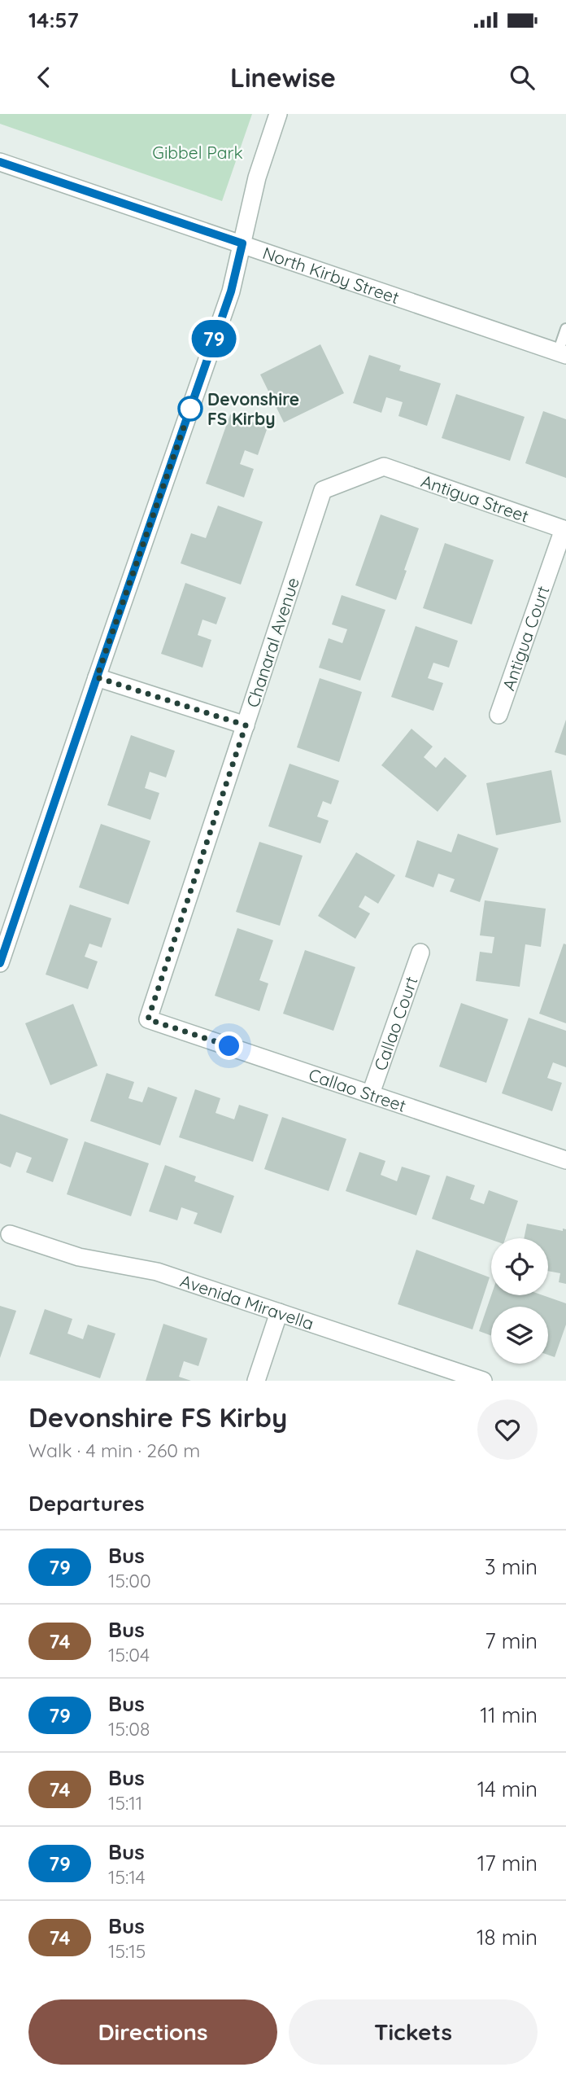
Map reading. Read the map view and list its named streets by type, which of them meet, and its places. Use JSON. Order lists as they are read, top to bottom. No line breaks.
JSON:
{"streets":{"street":["North Kirby Street","Antigua Street","Antigua Court","Chanaral Avenue","Callao Court","Callao Street","Avenida Miravella"]},"crossings":[["Antigua Street","Antigua Court"],["Antigua Street","Chanaral Avenue"],["Chanaral Avenue","Callao Street"],["Callao Court","Callao Street"]],"parks":["Gibbel Park"],"places":["Devonshire FS Kirby"],"lines":["bus line 79"],"page":{"status":"14:57","header":"Linewise","on_map":"79","heading":[["Devonshire FS Kirby","Walk · 4 min · 260 m"],"Departures"],"list":[{"mark":"79","name":"Bus","note":"15:00","value":"3 min"},{"mark":"74","name":"Bus","note":"15:04","value":"7 min"},{"mark":"79","name":"Bus","note":"15:08","value":"11 min"},{"mark":"74","name":"Bus","note":"15:11","value":"14 min"},{"mark":"79","name":"Bus","note":"15:14","value":"17 min"},{"mark":"74","name":"Bus","note":"15:15","value":"18 min"}],"buttons":["Directions","Tickets"]}}
